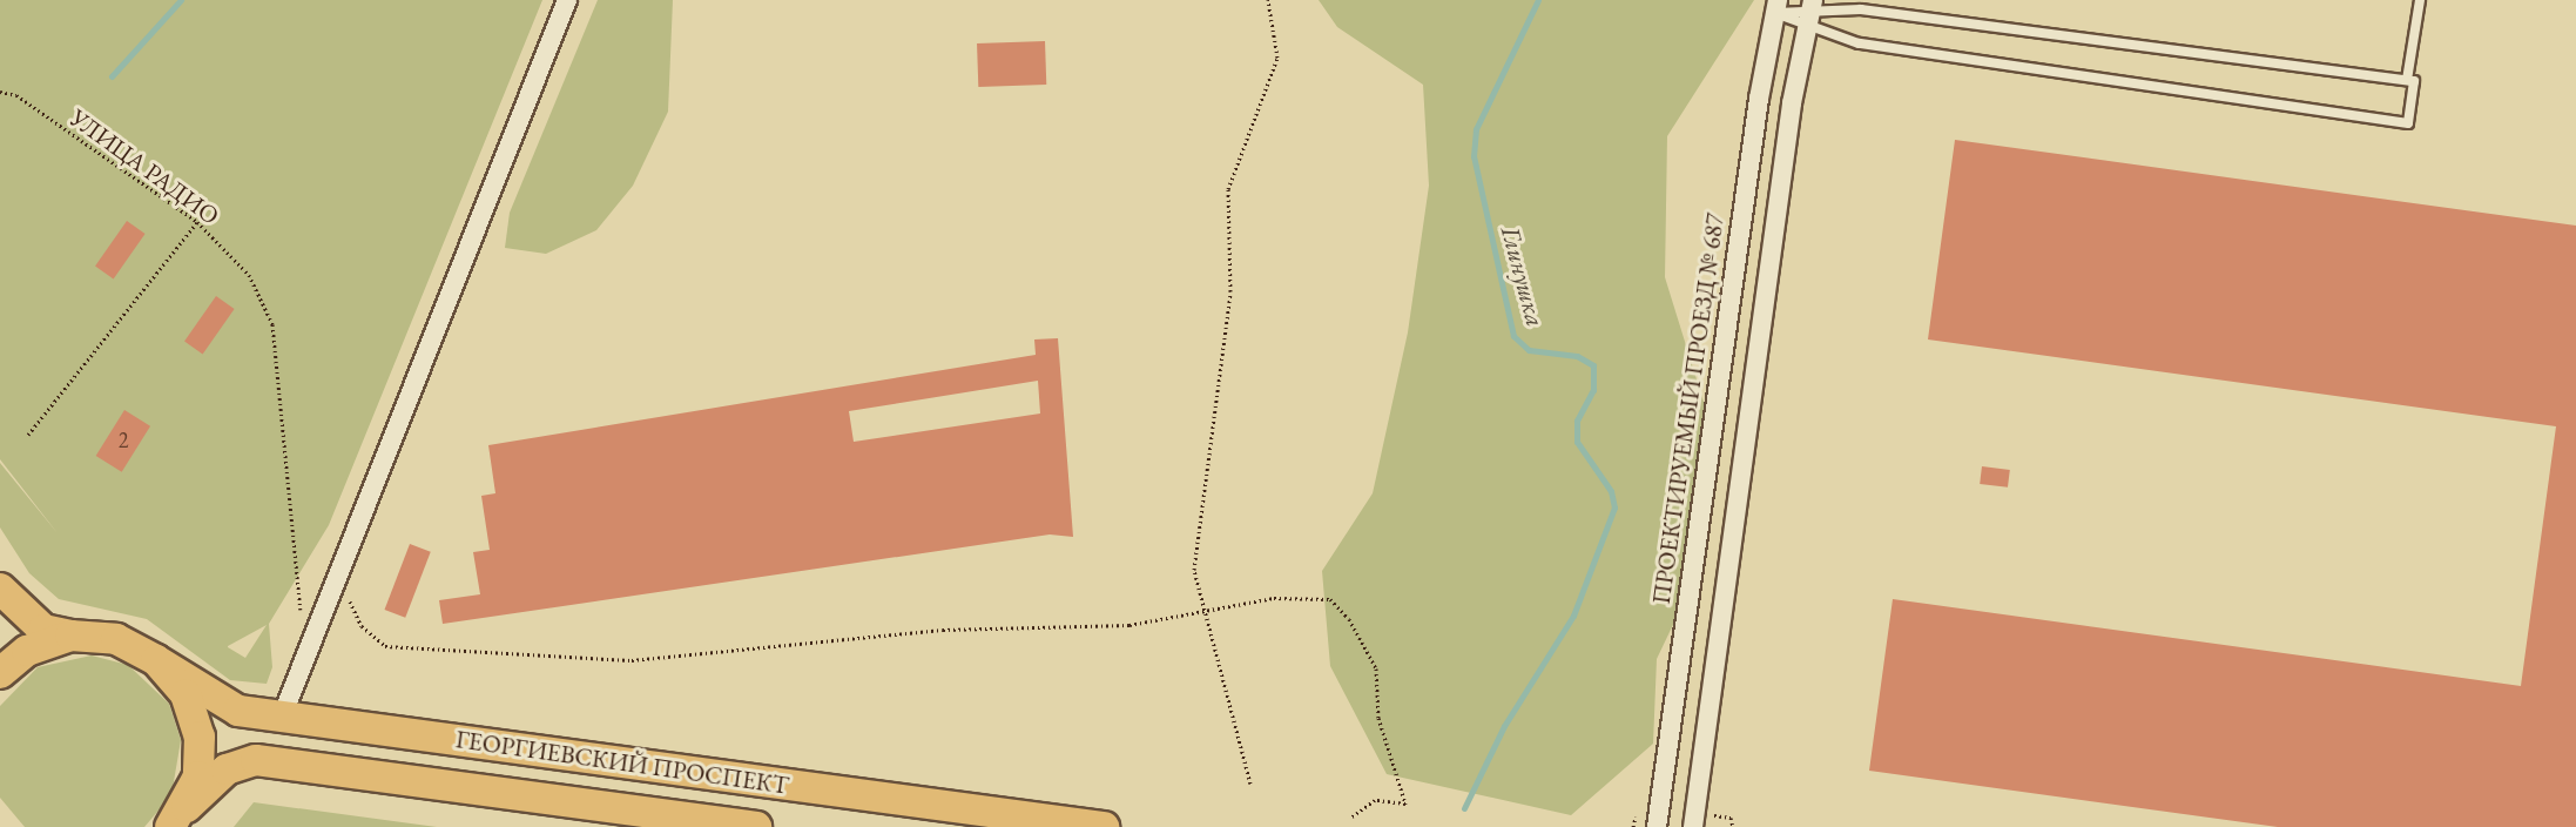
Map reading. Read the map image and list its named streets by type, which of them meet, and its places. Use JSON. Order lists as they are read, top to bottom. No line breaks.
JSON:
{"streets":{"main road":["ГЕОРГИЕВСКИЙ ПРОСПЕКТ"],"street":["ПРОЕКТИРУЕМЫЙ ПРОЕЗД № 687"],"path":["УЛИЦА РАДИО"]},"water":["Глинушка"],"house_numbers":["2"]}
